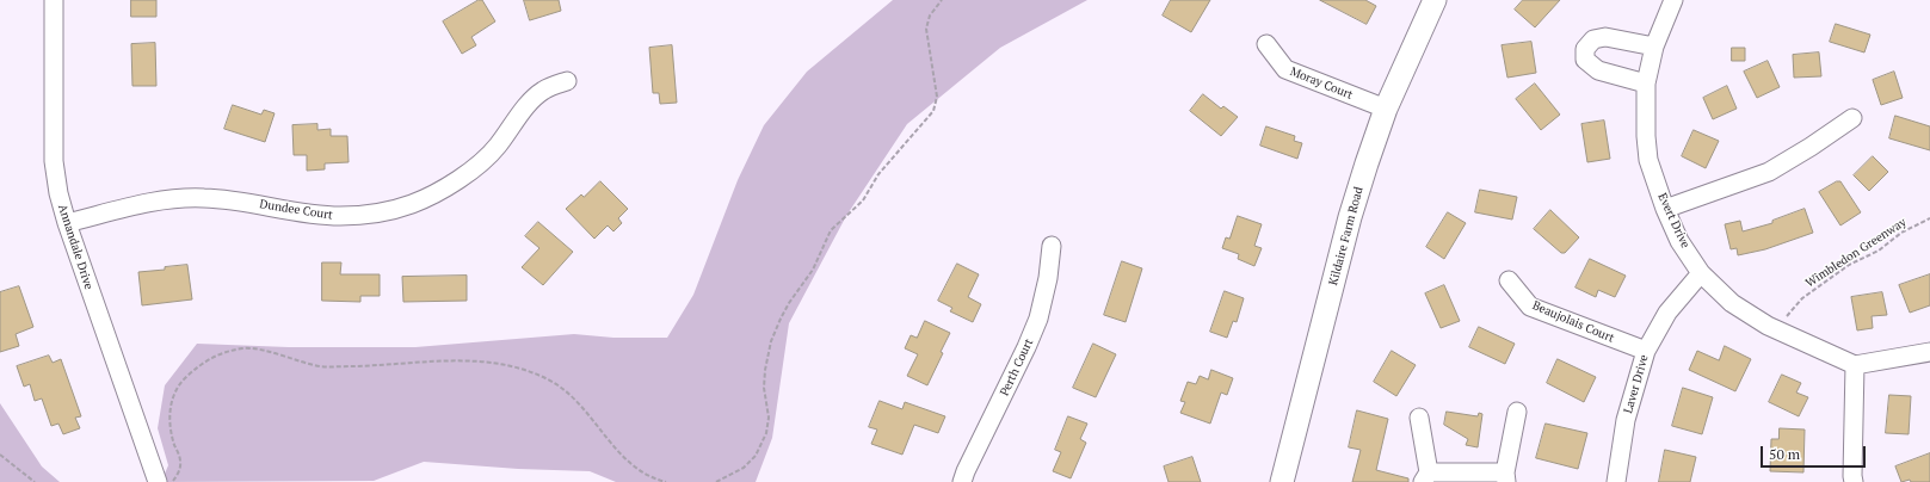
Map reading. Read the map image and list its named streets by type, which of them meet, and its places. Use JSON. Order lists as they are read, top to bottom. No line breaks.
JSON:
{"streets":{"main road":["Kildaire Farm Road"],"street":["Moray Court","Dundee Court","Evert Drive","Annandale Drive","Beaujolais Court","Perth Court","Laver Drive"],"path":["Wimbledon Greenway"]},"crossings":[["Moray Court","Kildaire Farm Road"],["Dundee Court","Annandale Drive"],["Evert Drive","Wimbledon Greenway"],["Evert Drive","Laver Drive"],["Beaujolais Court","Laver Drive"]],"scale_bar":"50 m"}
